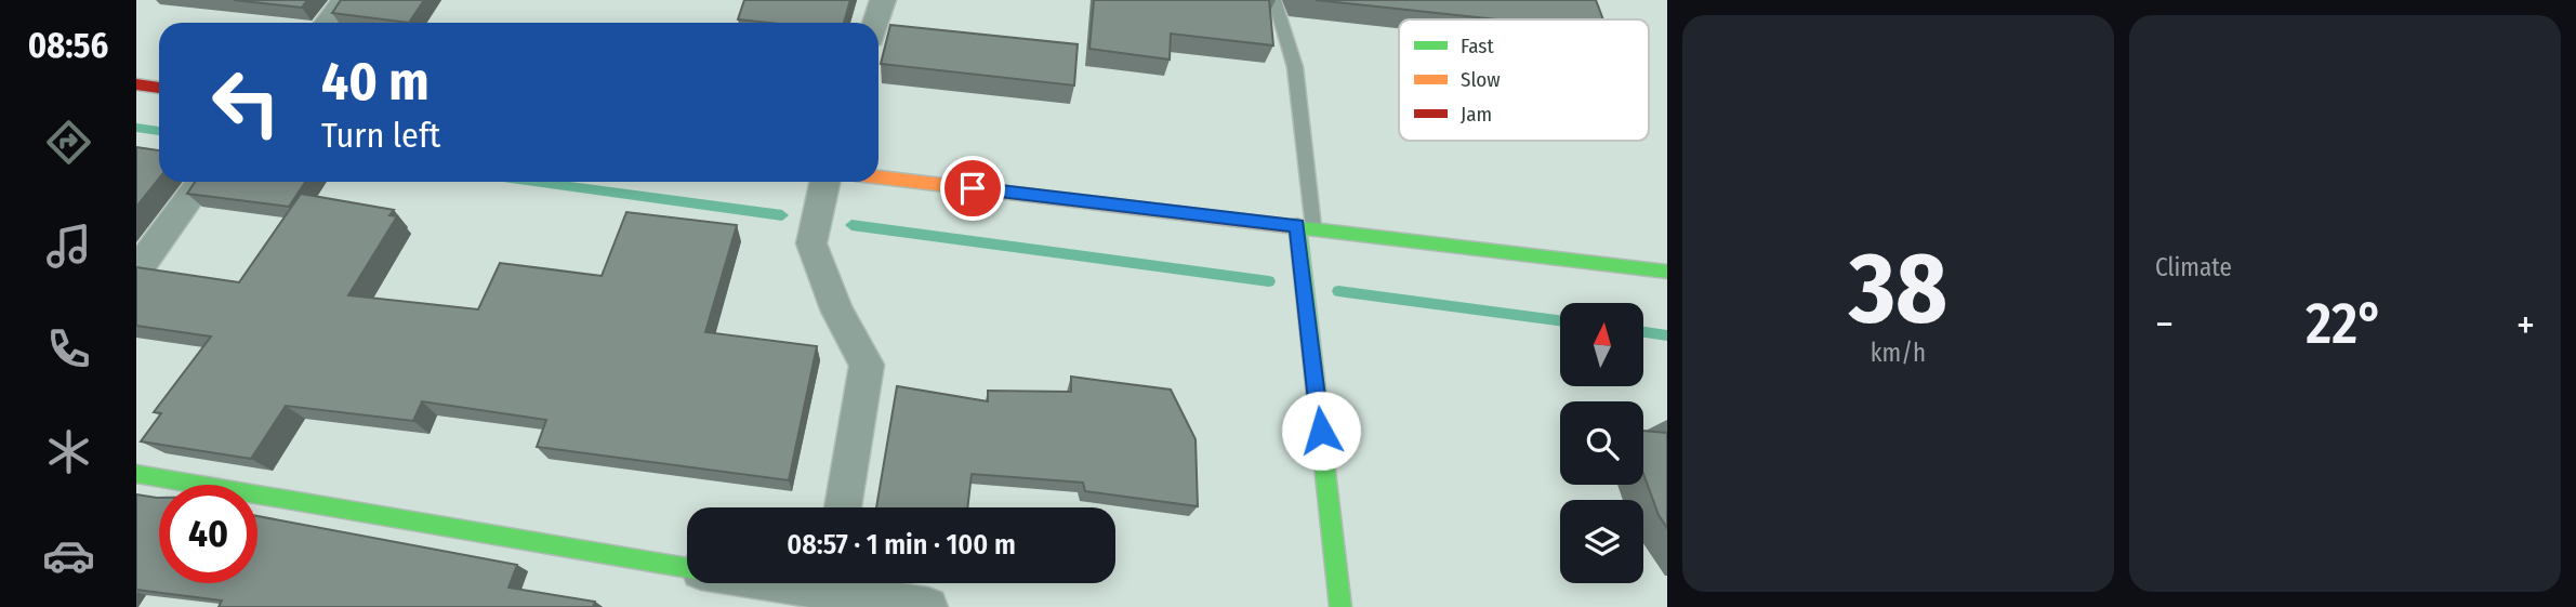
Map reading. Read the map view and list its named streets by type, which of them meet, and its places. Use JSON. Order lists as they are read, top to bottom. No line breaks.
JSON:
{"legend":["Fast","Slow","Jam"],"north":"top","page":{"tabs":"08:56","tile":[["38","km/h"],"Climate"],"turn":["40 m","Turn left"],"heat":["−","22°","+"],"limit":"40","trip":"08:57 · 1 min · 100 m"}}
